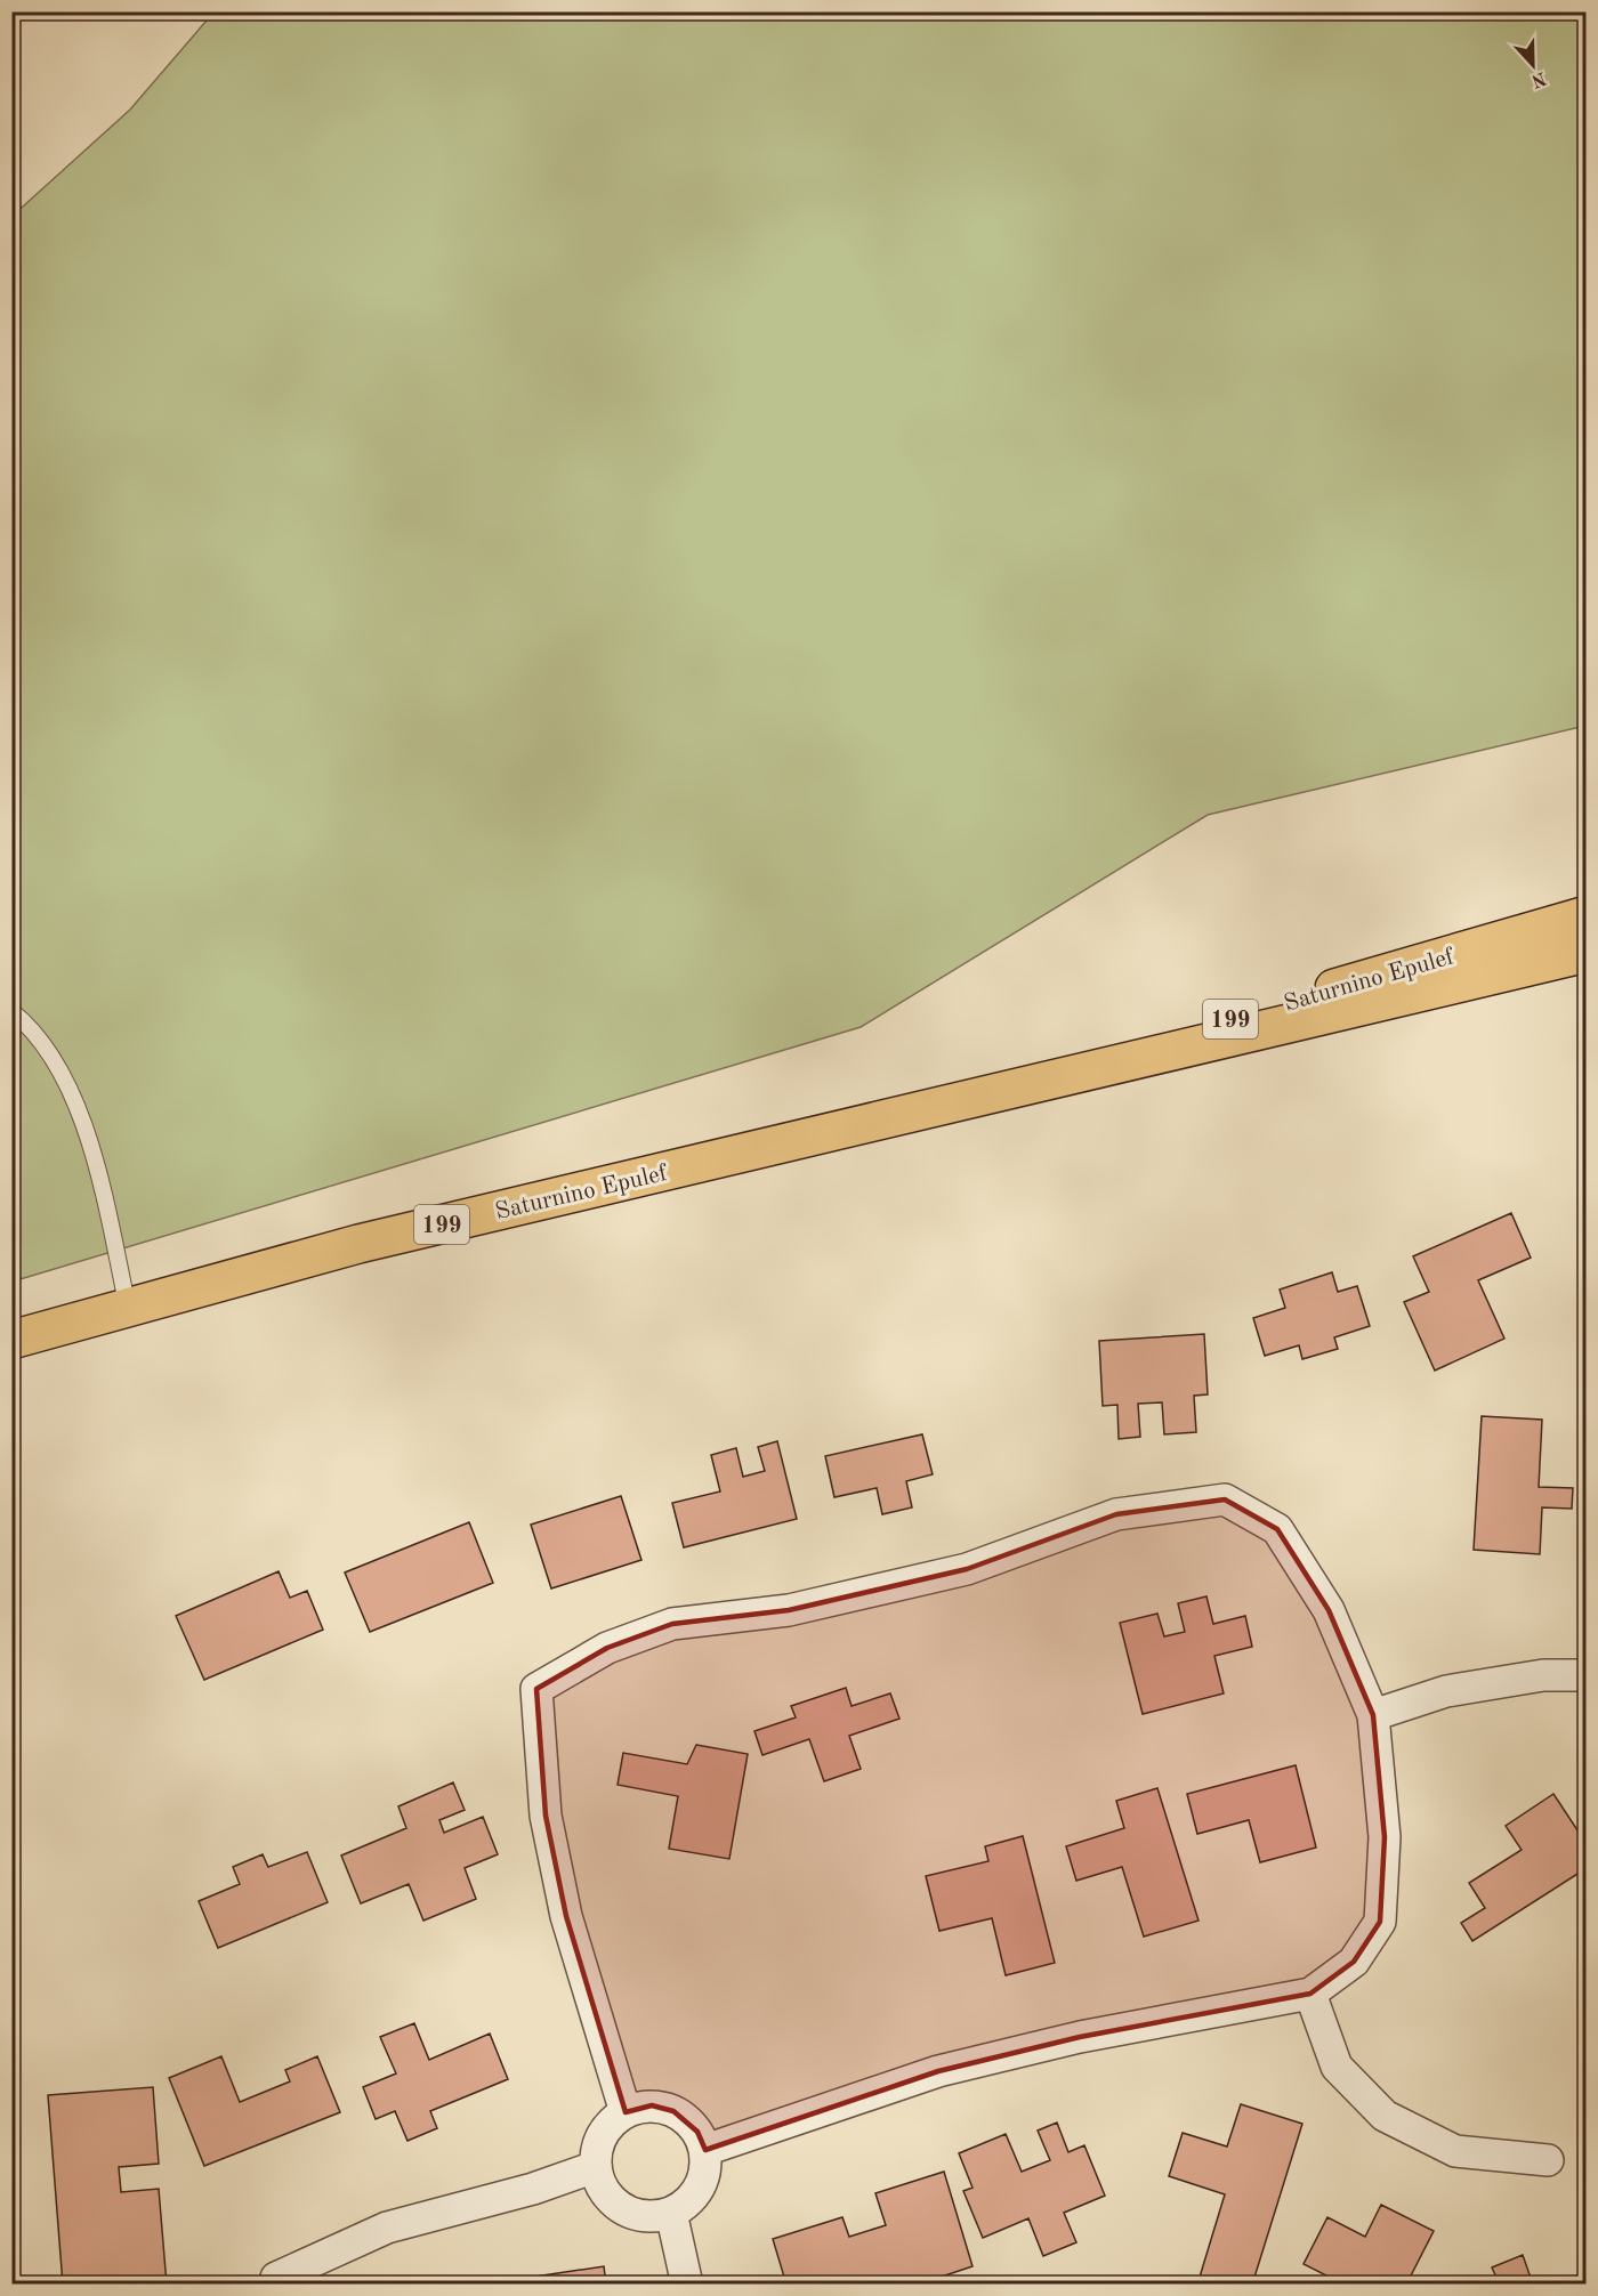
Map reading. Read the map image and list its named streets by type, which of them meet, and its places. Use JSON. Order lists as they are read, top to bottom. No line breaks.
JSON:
{"streets":{"main road":["Saturnino Epulef","199"]},"north":"bottom"}
